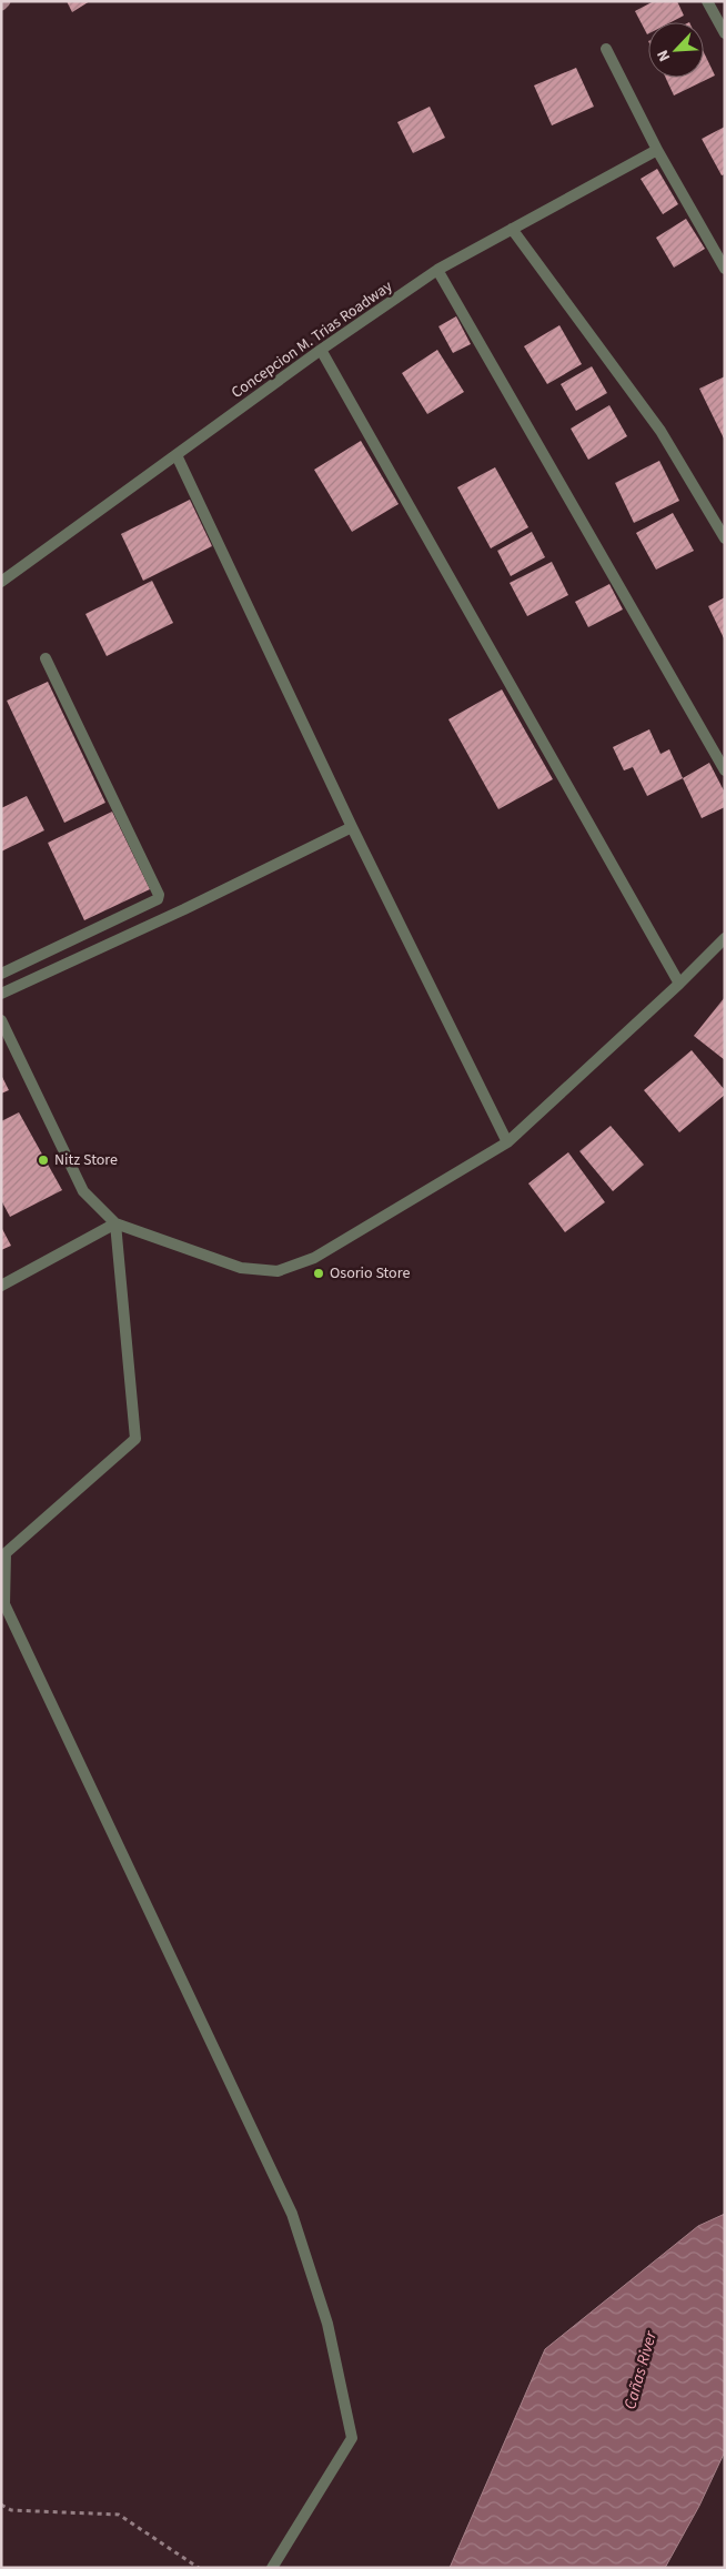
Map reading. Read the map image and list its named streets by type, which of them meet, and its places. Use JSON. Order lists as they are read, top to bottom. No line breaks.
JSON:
{"streets":{"street":["Concepcion M. Trias Roadway"]},"water":["Cañas River"],"places":["Nitz Store","Osorio Store"],"north":"bottom left"}
